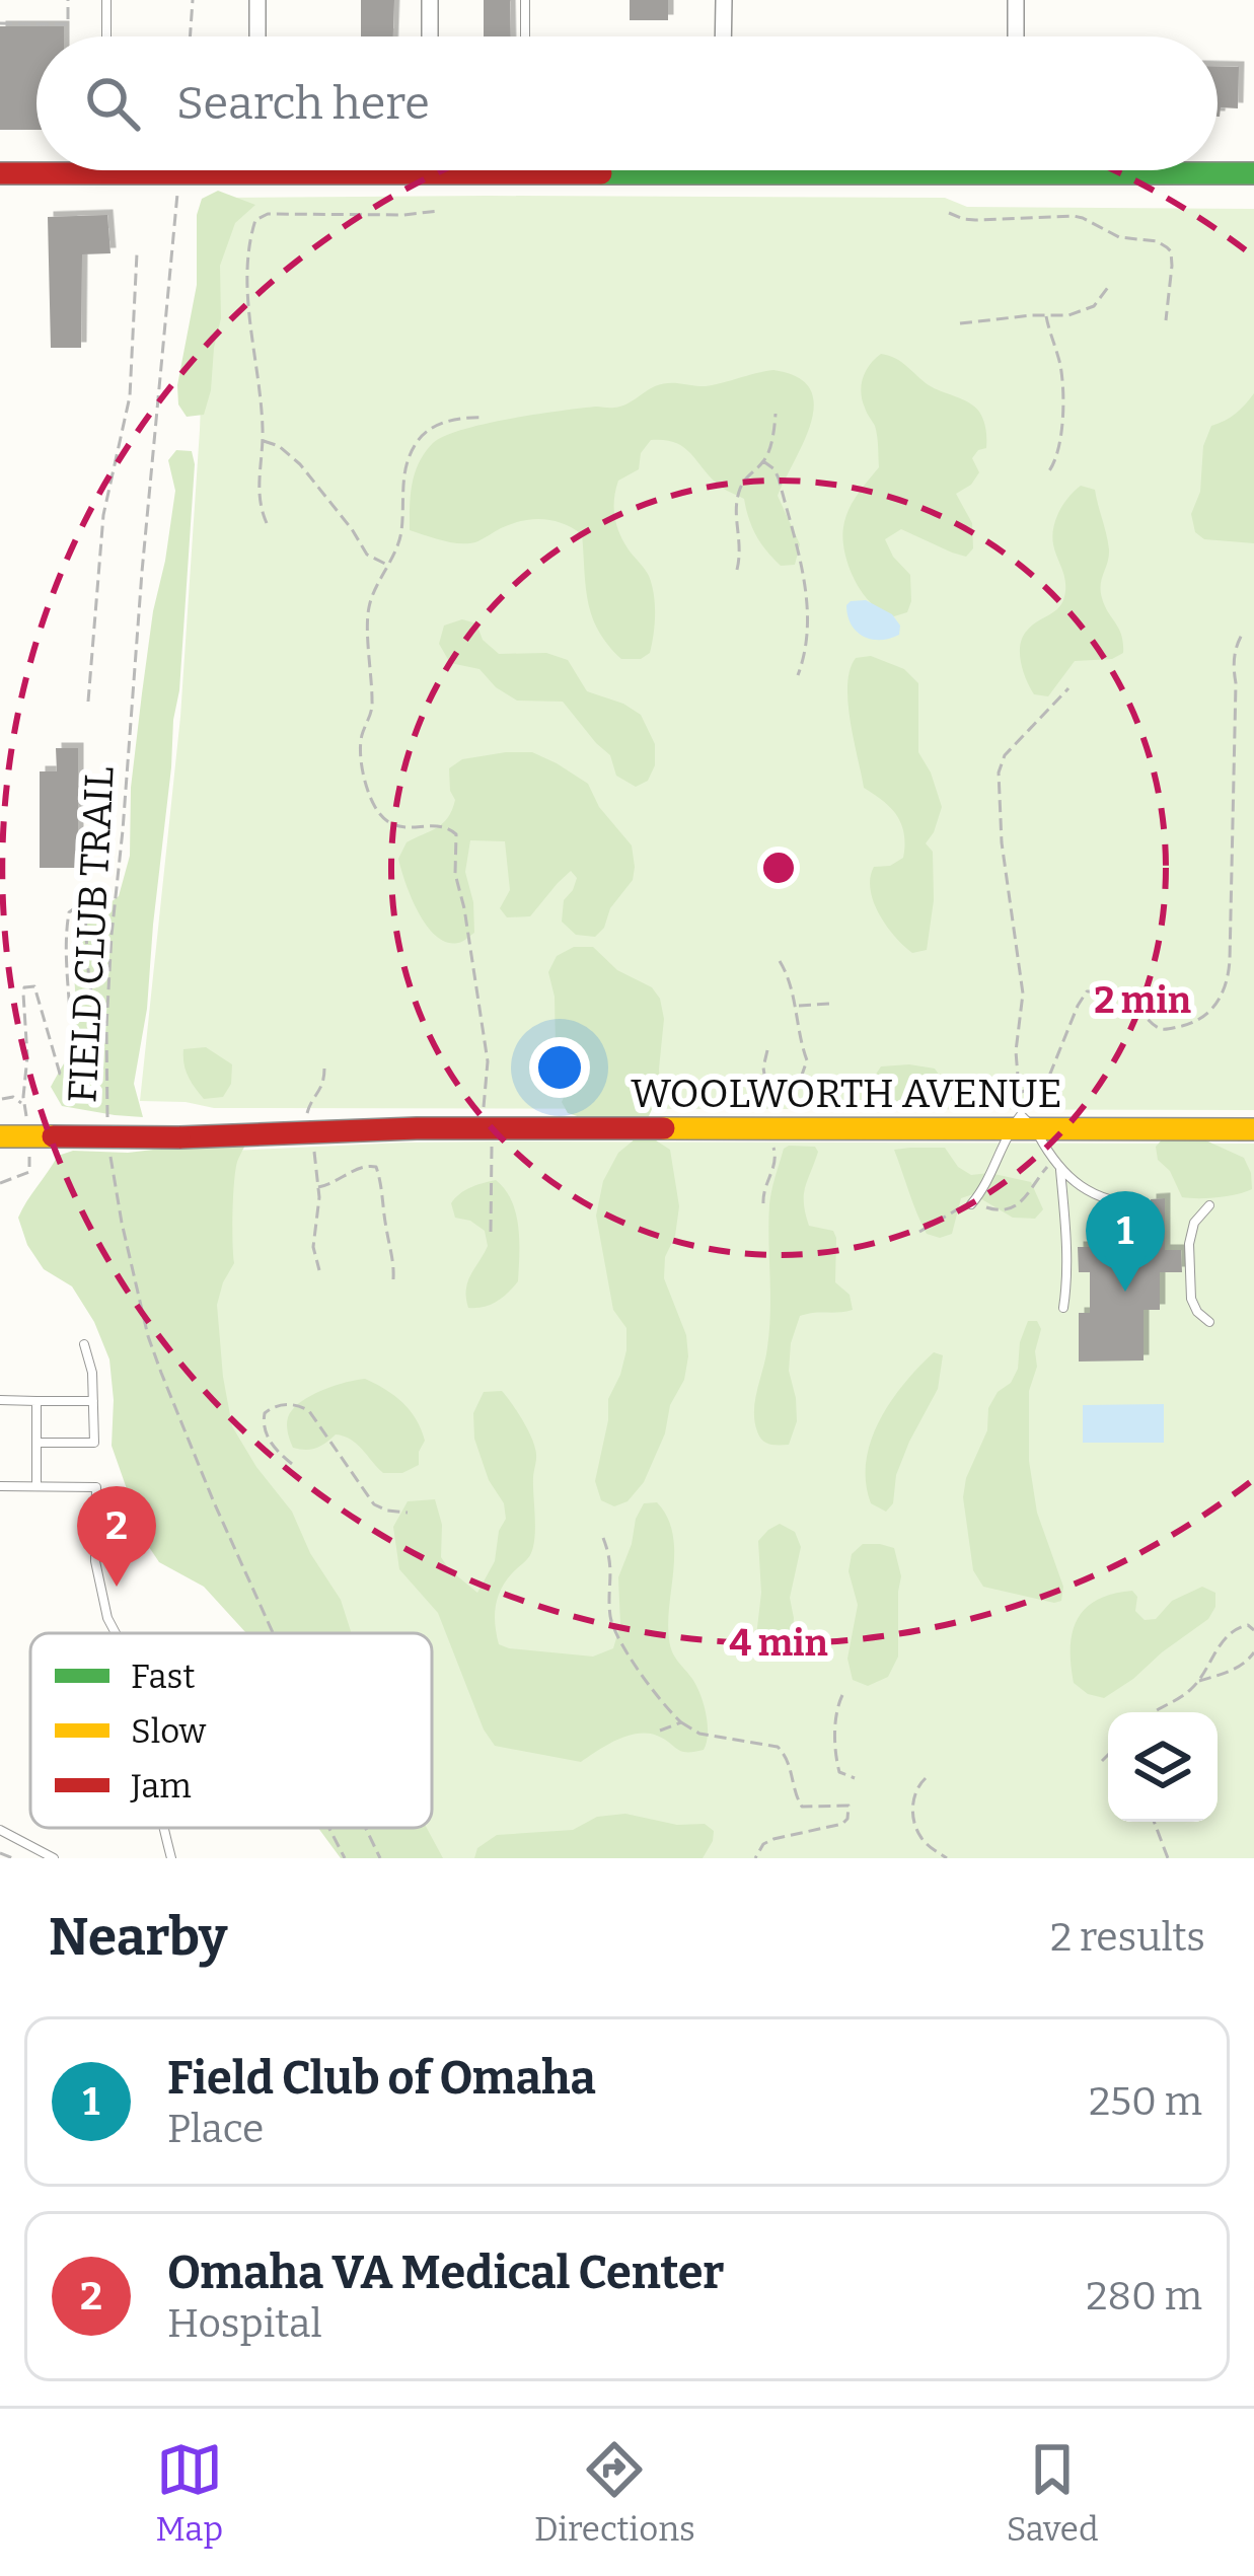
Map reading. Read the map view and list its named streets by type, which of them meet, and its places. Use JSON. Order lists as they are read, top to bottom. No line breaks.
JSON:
{"streets":{"street":["WOOLWORTH AVENUE"],"path":["FIELD CLUB TRAIL"]},"legend":["Fast","Slow","Jam"],"page":{"search":"Search here","pins":["1","2"],"heading":["Nearby","2 results"],"list":[{"mark":"1","name":"Field Club of Omaha","note":"Place","value":"250 m"},{"mark":"2","name":"Omaha VA Medical Center","note":"Hospital","value":"280 m"}],"nav":["Map","Directions","Saved"]},"rings":["2 min","4 min"]}
